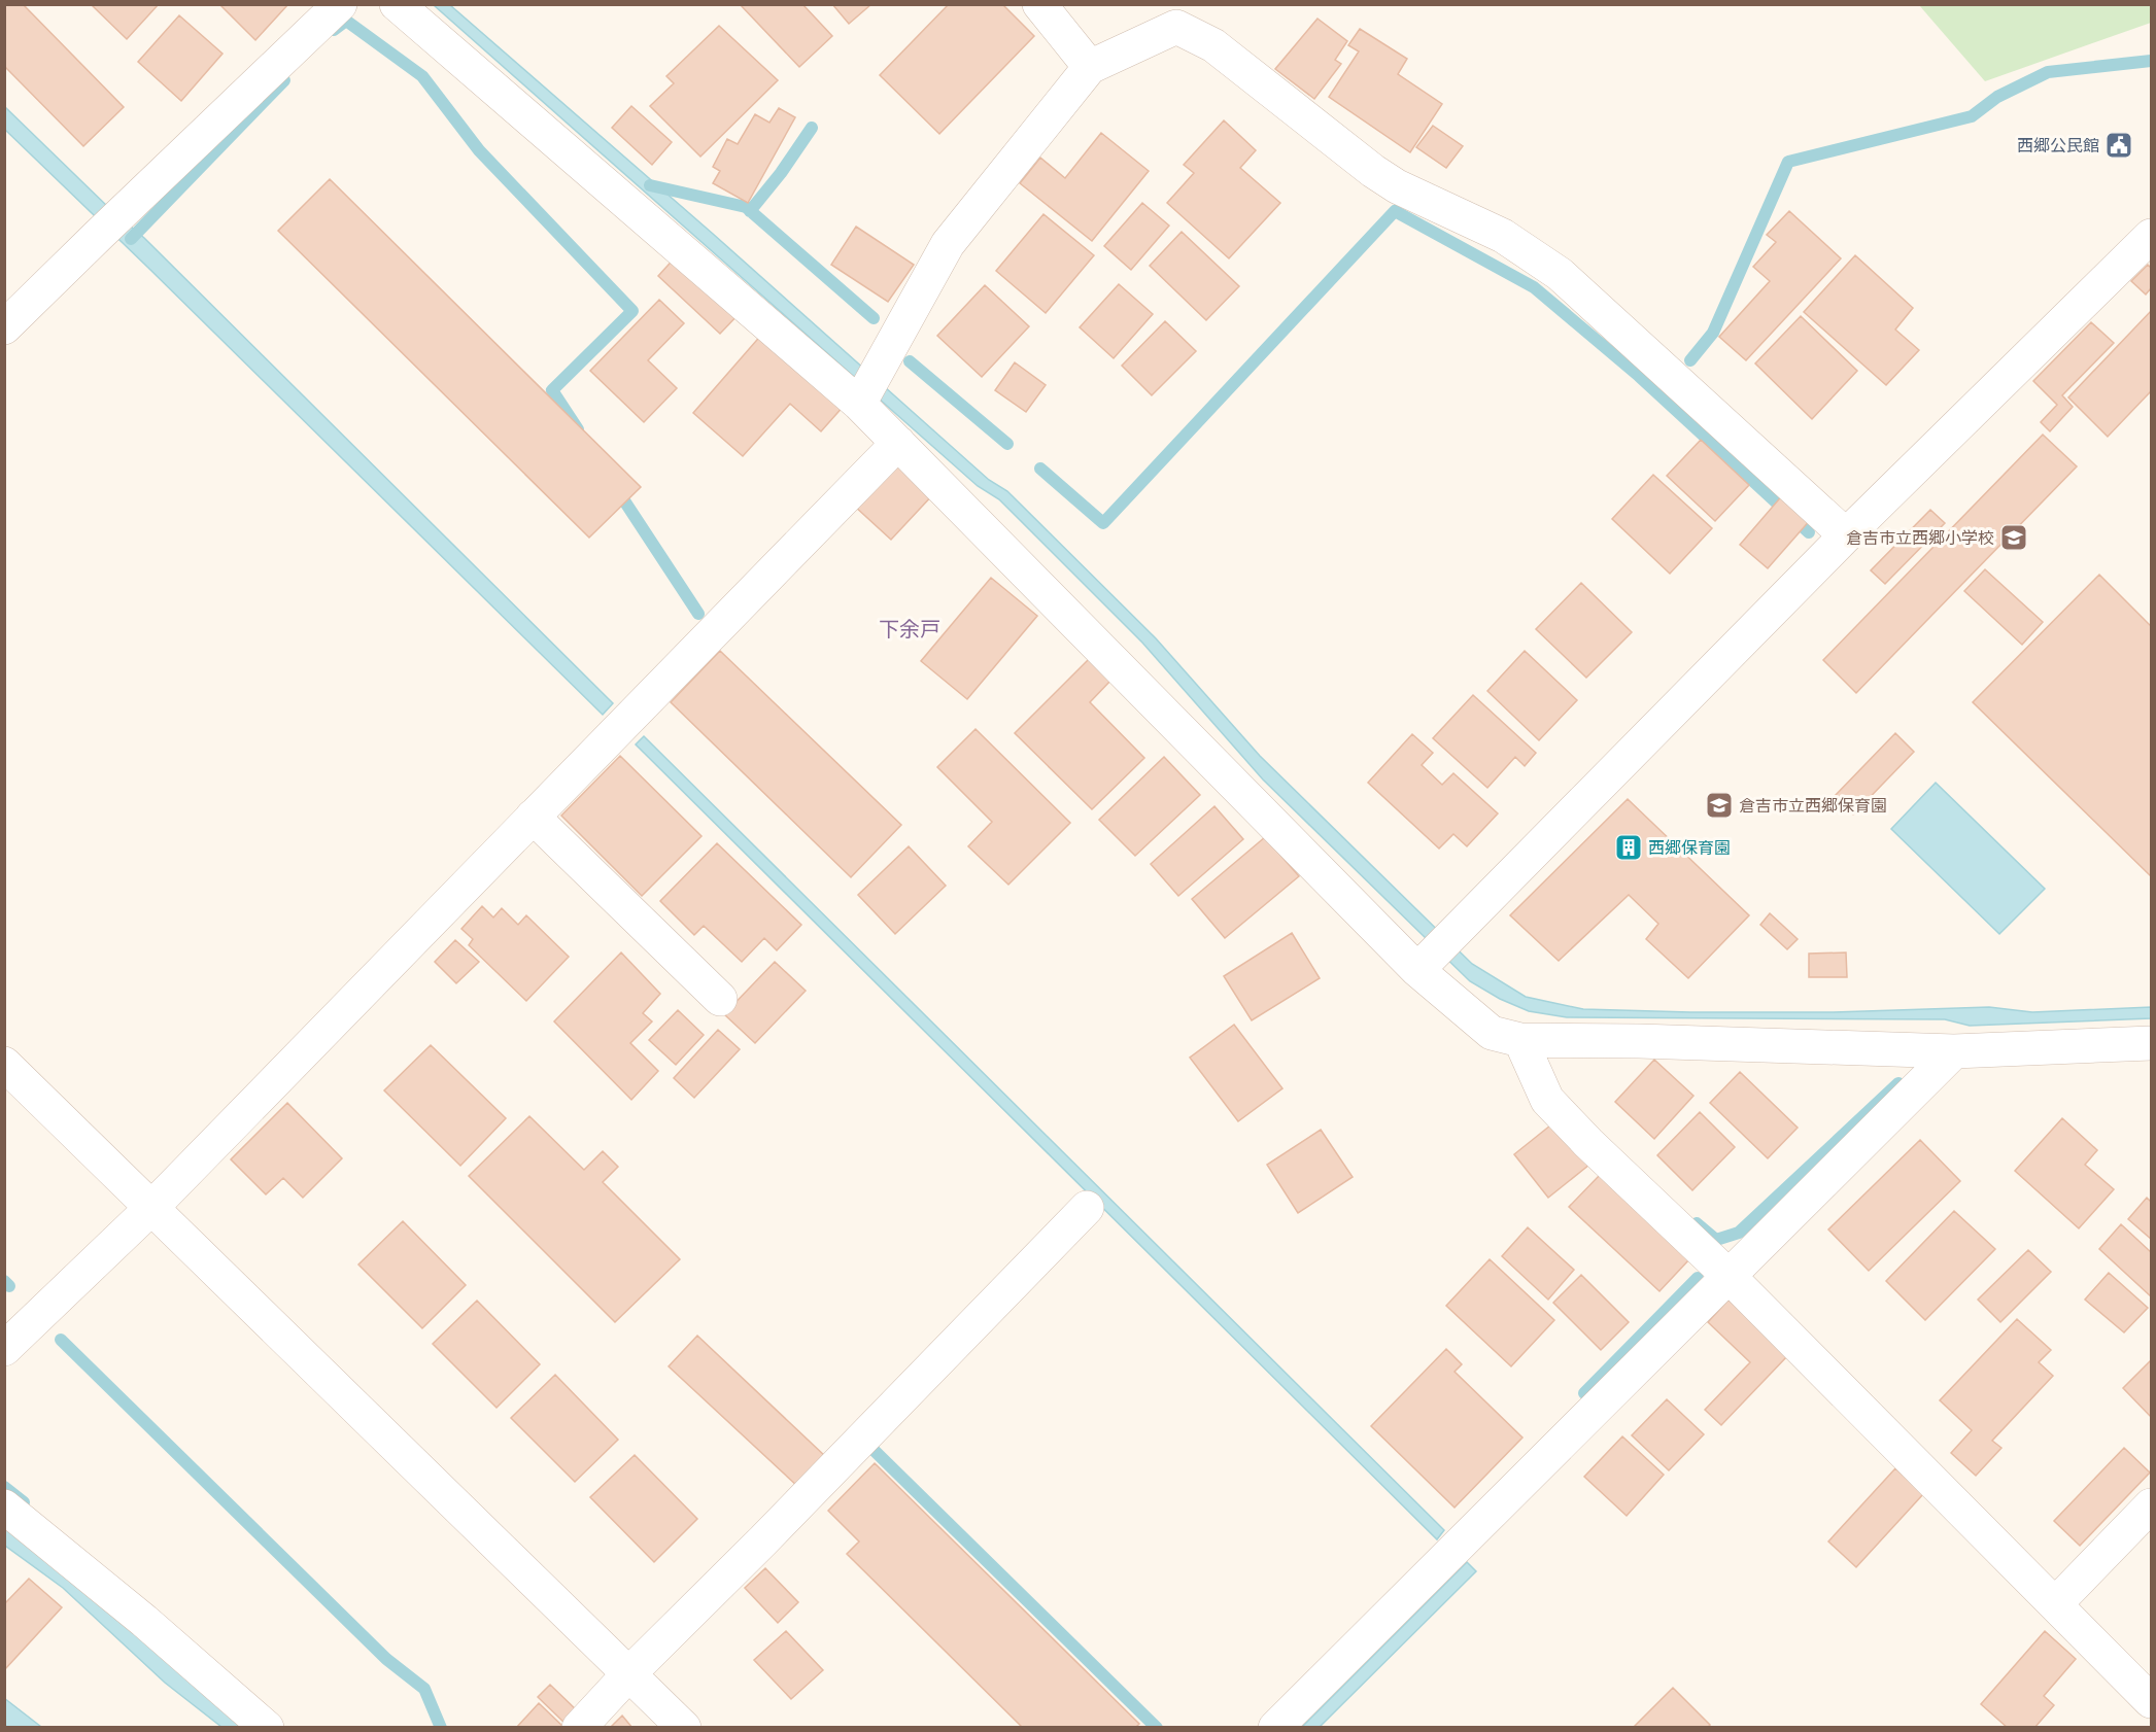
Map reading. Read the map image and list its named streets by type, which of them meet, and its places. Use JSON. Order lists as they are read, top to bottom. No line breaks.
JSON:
{"districts":["下余戸"],"places":{"public building":["西郷公民館"],"school or university":["倉吉市立西郷小学校","倉吉市立西郷保育園"],"building":["西郷保育園"]}}
